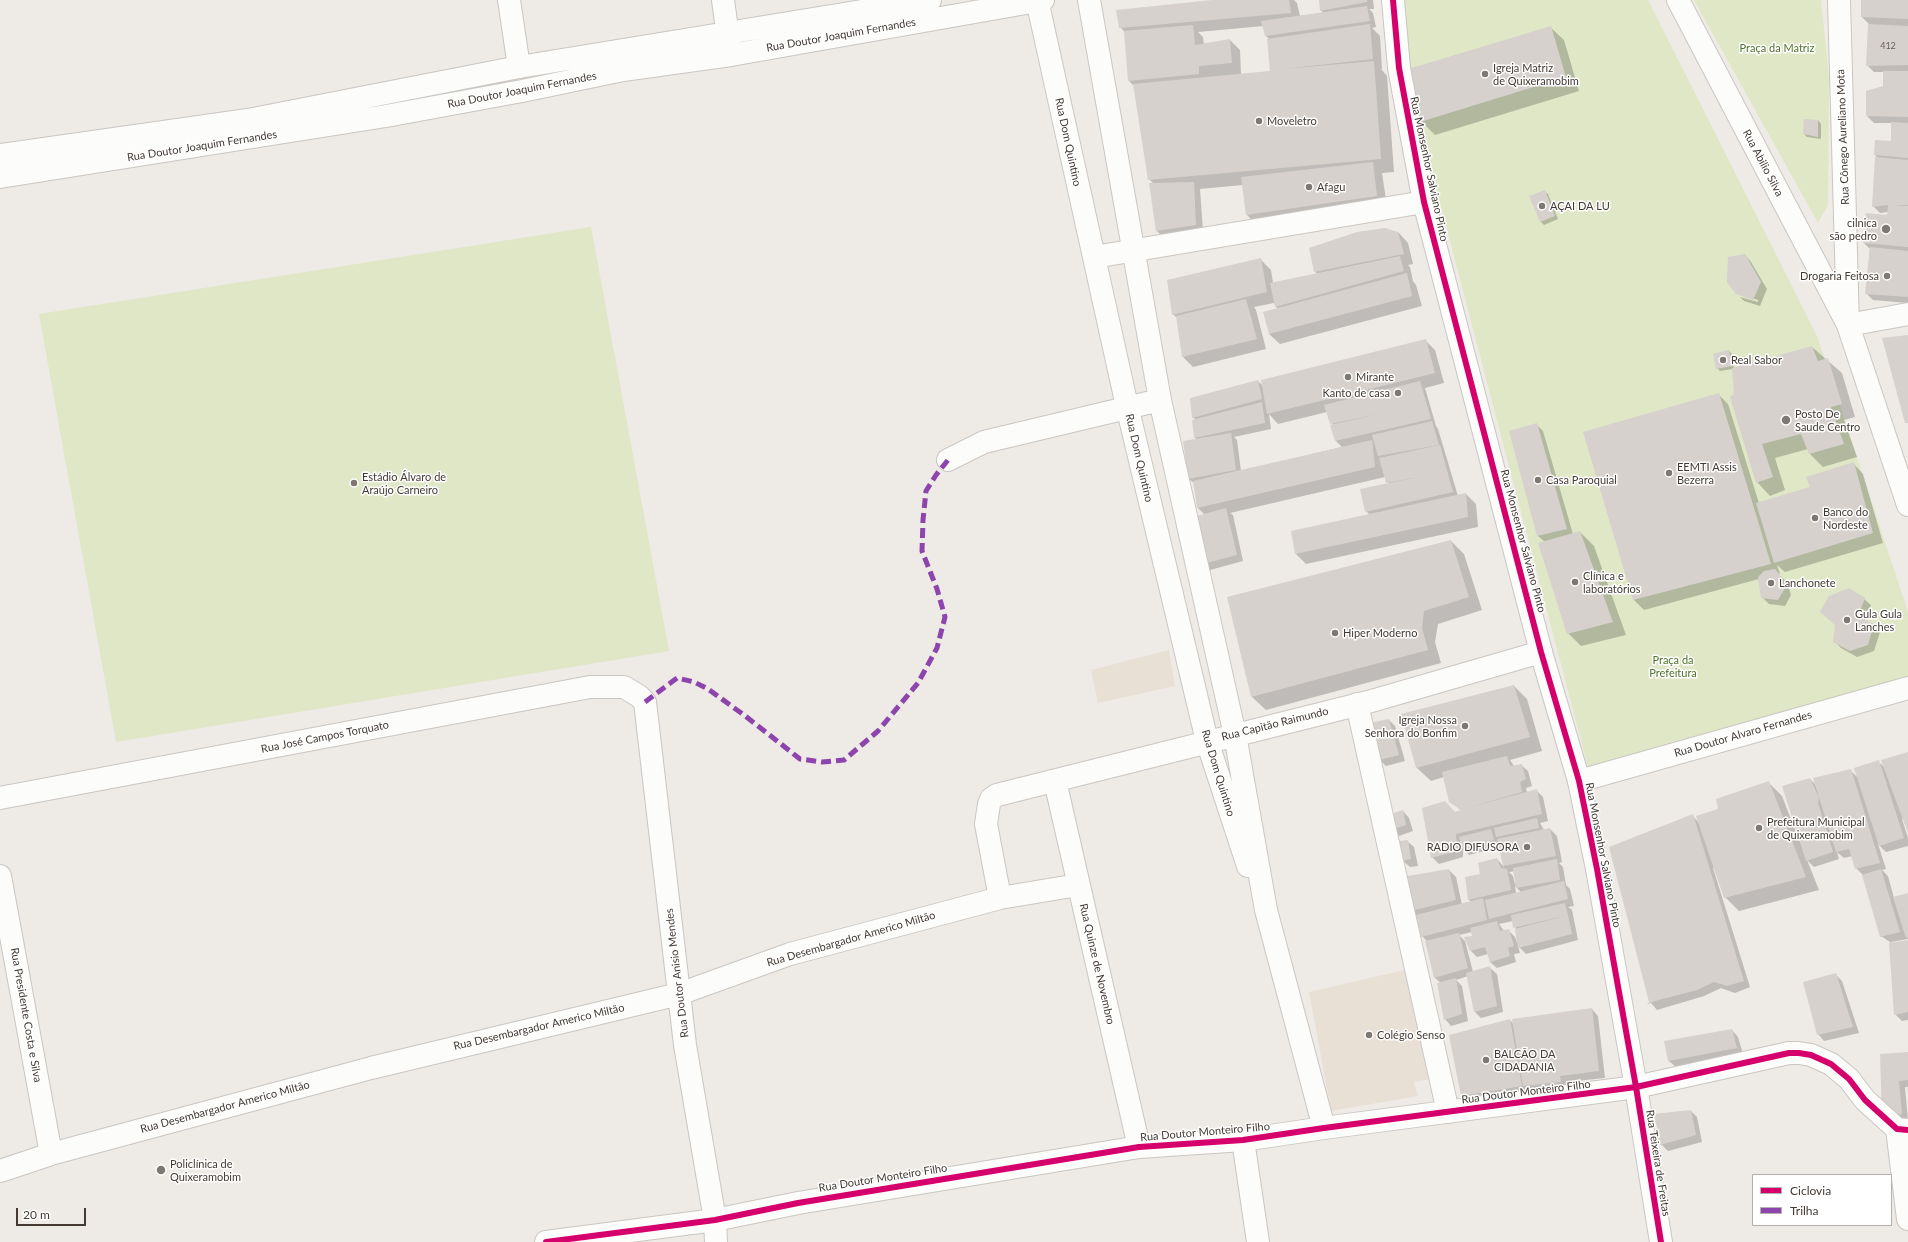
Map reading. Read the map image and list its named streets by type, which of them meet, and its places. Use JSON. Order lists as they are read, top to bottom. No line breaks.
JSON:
{"streets":{"street":["Rua Doutor Joaquim Fernandes","Rua Cônego Aureliano Mota","Rua Dom Quintino","Rua Abilio Silva","Rua Monsenhor Salviano Pinto","Rua Capitão Raimundo","Rua Doutor Alvaro Fernandes","Rua José Campos Torquato","Rua Desembargador Americo Miltão","Rua Quinze de Novembro","Rua Doutor Anisio Mendes","Rua Presidente Costa e Silva","Rua Doutor Monteiro Filho","Rua Teixeira de Freitas"]},"crossings":[["Rua Doutor Joaquim Fernandes","Rua Dom Quintino"],["Rua Cônego Aureliano Mota","Rua Abilio Silva"],["Rua Dom Quintino","Rua Capitão Raimundo"],["Rua Dom Quintino","Rua Doutor Monteiro Filho"],["Rua Monsenhor Salviano Pinto","Rua Capitão Raimundo"],["Rua Monsenhor Salviano Pinto","Rua Doutor Alvaro Fernandes"],["Rua Monsenhor Salviano Pinto","Rua Doutor Monteiro Filho"],["Rua Monsenhor Salviano Pinto","Rua Teixeira de Freitas"],["Rua Capitão Raimundo","Rua Desembargador Americo Miltão"],["Rua Capitão Raimundo","Rua Quinze de Novembro"],["Rua José Campos Torquato","Rua Doutor Anisio Mendes"],["Rua Desembargador Americo Miltão","Rua Quinze de Novembro"],["Rua Desembargador Americo Miltão","Rua Doutor Anisio Mendes"],["Rua Desembargador Americo Miltão","Rua Presidente Costa e Silva"],["Rua Quinze de Novembro","Rua Doutor Monteiro Filho"],["Rua Doutor Anisio Mendes","Rua Doutor Monteiro Filho"],["Rua Doutor Monteiro Filho","Rua Teixeira de Freitas"]],"parks":["Praça da Matriz","Praça da Prefeitura"],"places":["Igreja Matriz de Quixeramobim","Moveletro","Afagu","AÇAI DA LU","cilnica são pedro","Drogaria Feitosa","Real Sabor","Mirante","Kanto de casa","Posto De Saude Centro","EEMTI Assis Bezerra","Casa Paroquial","Estádio Álvaro de Araújo Carneiro","Banco do Nordeste","Clínica e laboratórios","Lanchonete","Gula Gula Lanches","Hiper Moderno","Igreja Nossa Senhora do Bonfim","Prefeitura Municipal de Quixeramobim","RADIO DIFUSORA","Colégio Senso","BALCÃO DA CIDADANIA","Policlínica de Quixeramobim"],"house_numbers":["412"],"legend":["Ciclovia","Trilha"],"scale_bar":"20 m"}
